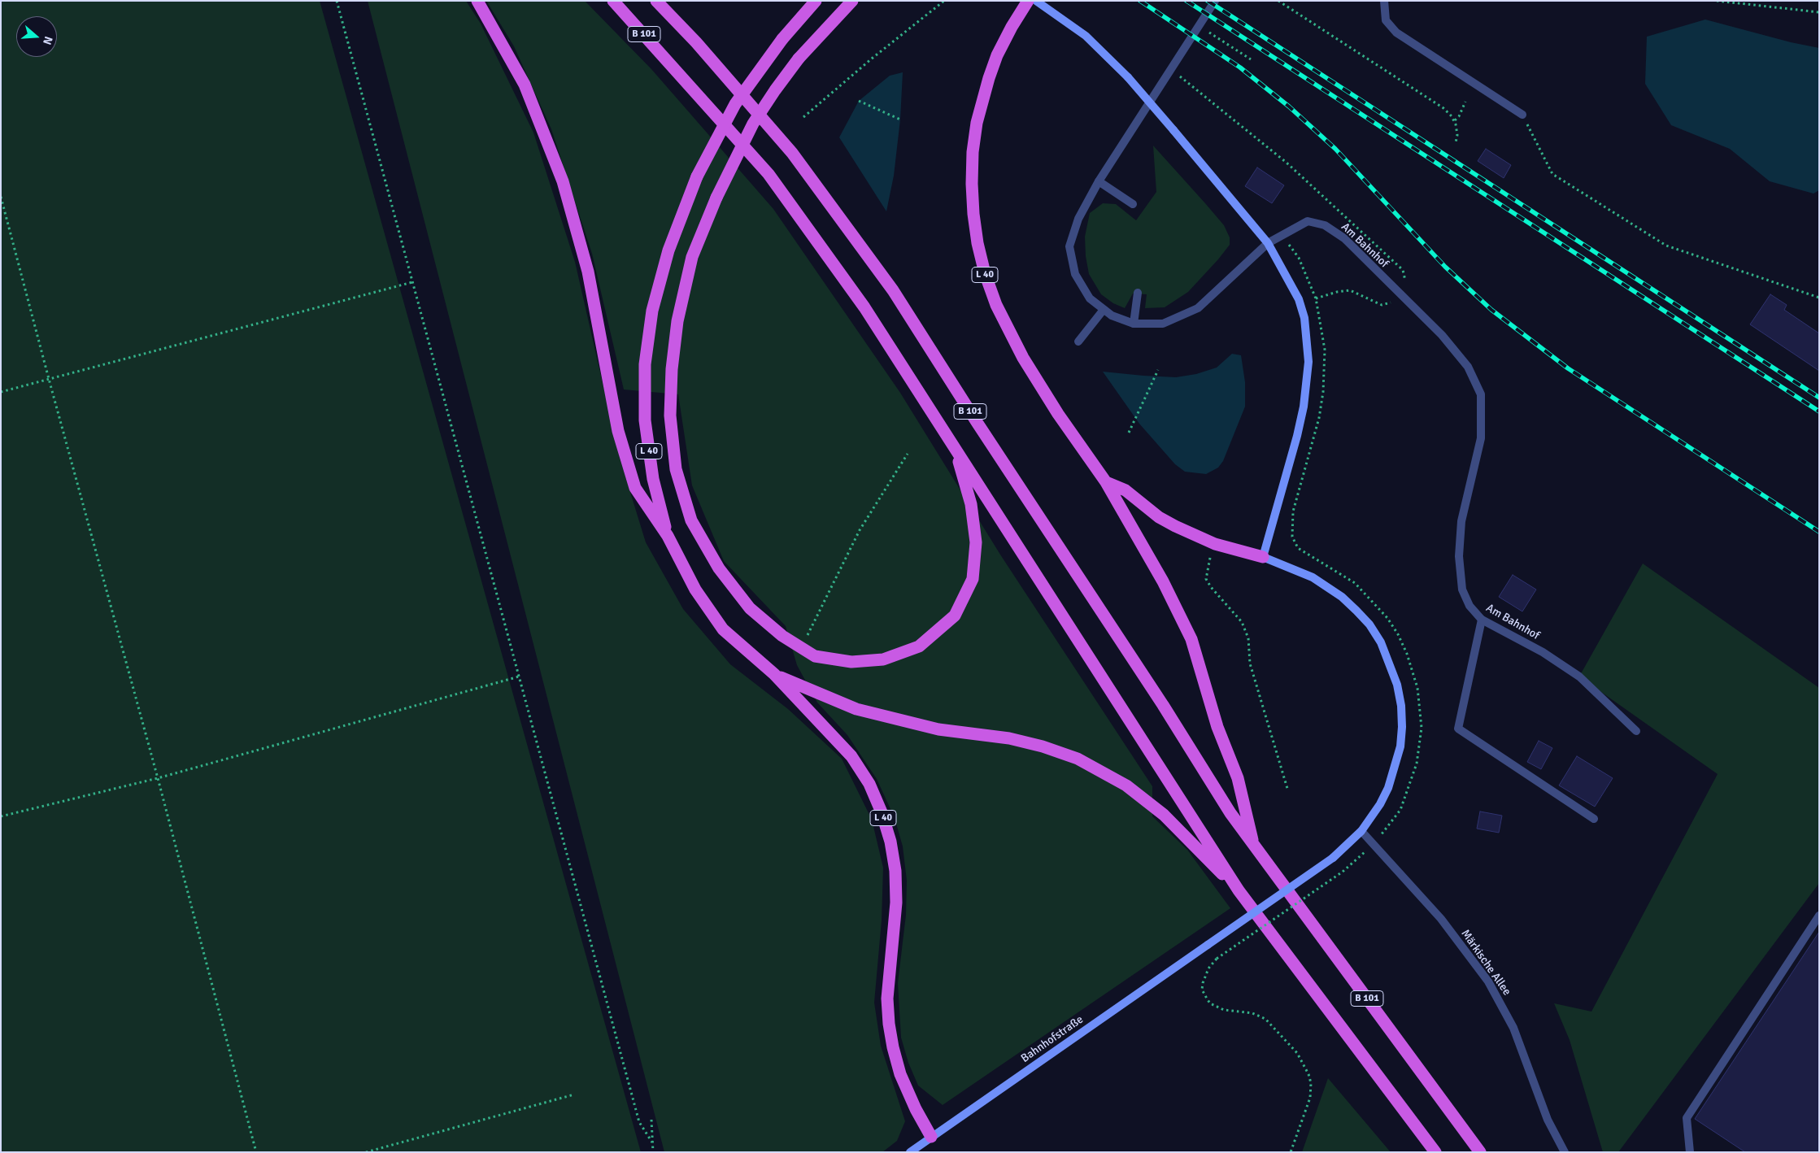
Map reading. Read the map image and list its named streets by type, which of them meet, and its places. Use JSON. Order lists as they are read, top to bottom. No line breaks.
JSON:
{"streets":{"highway":["B 101","L 40"],"main road":["Bahnhofstraße"],"street":["Am Bahnhof","Märkische Allee"]},"crossings":[["L 40","Bahnhofstraße"],["Märkische Allee","Bahnhofstraße"]],"north":"right"}
